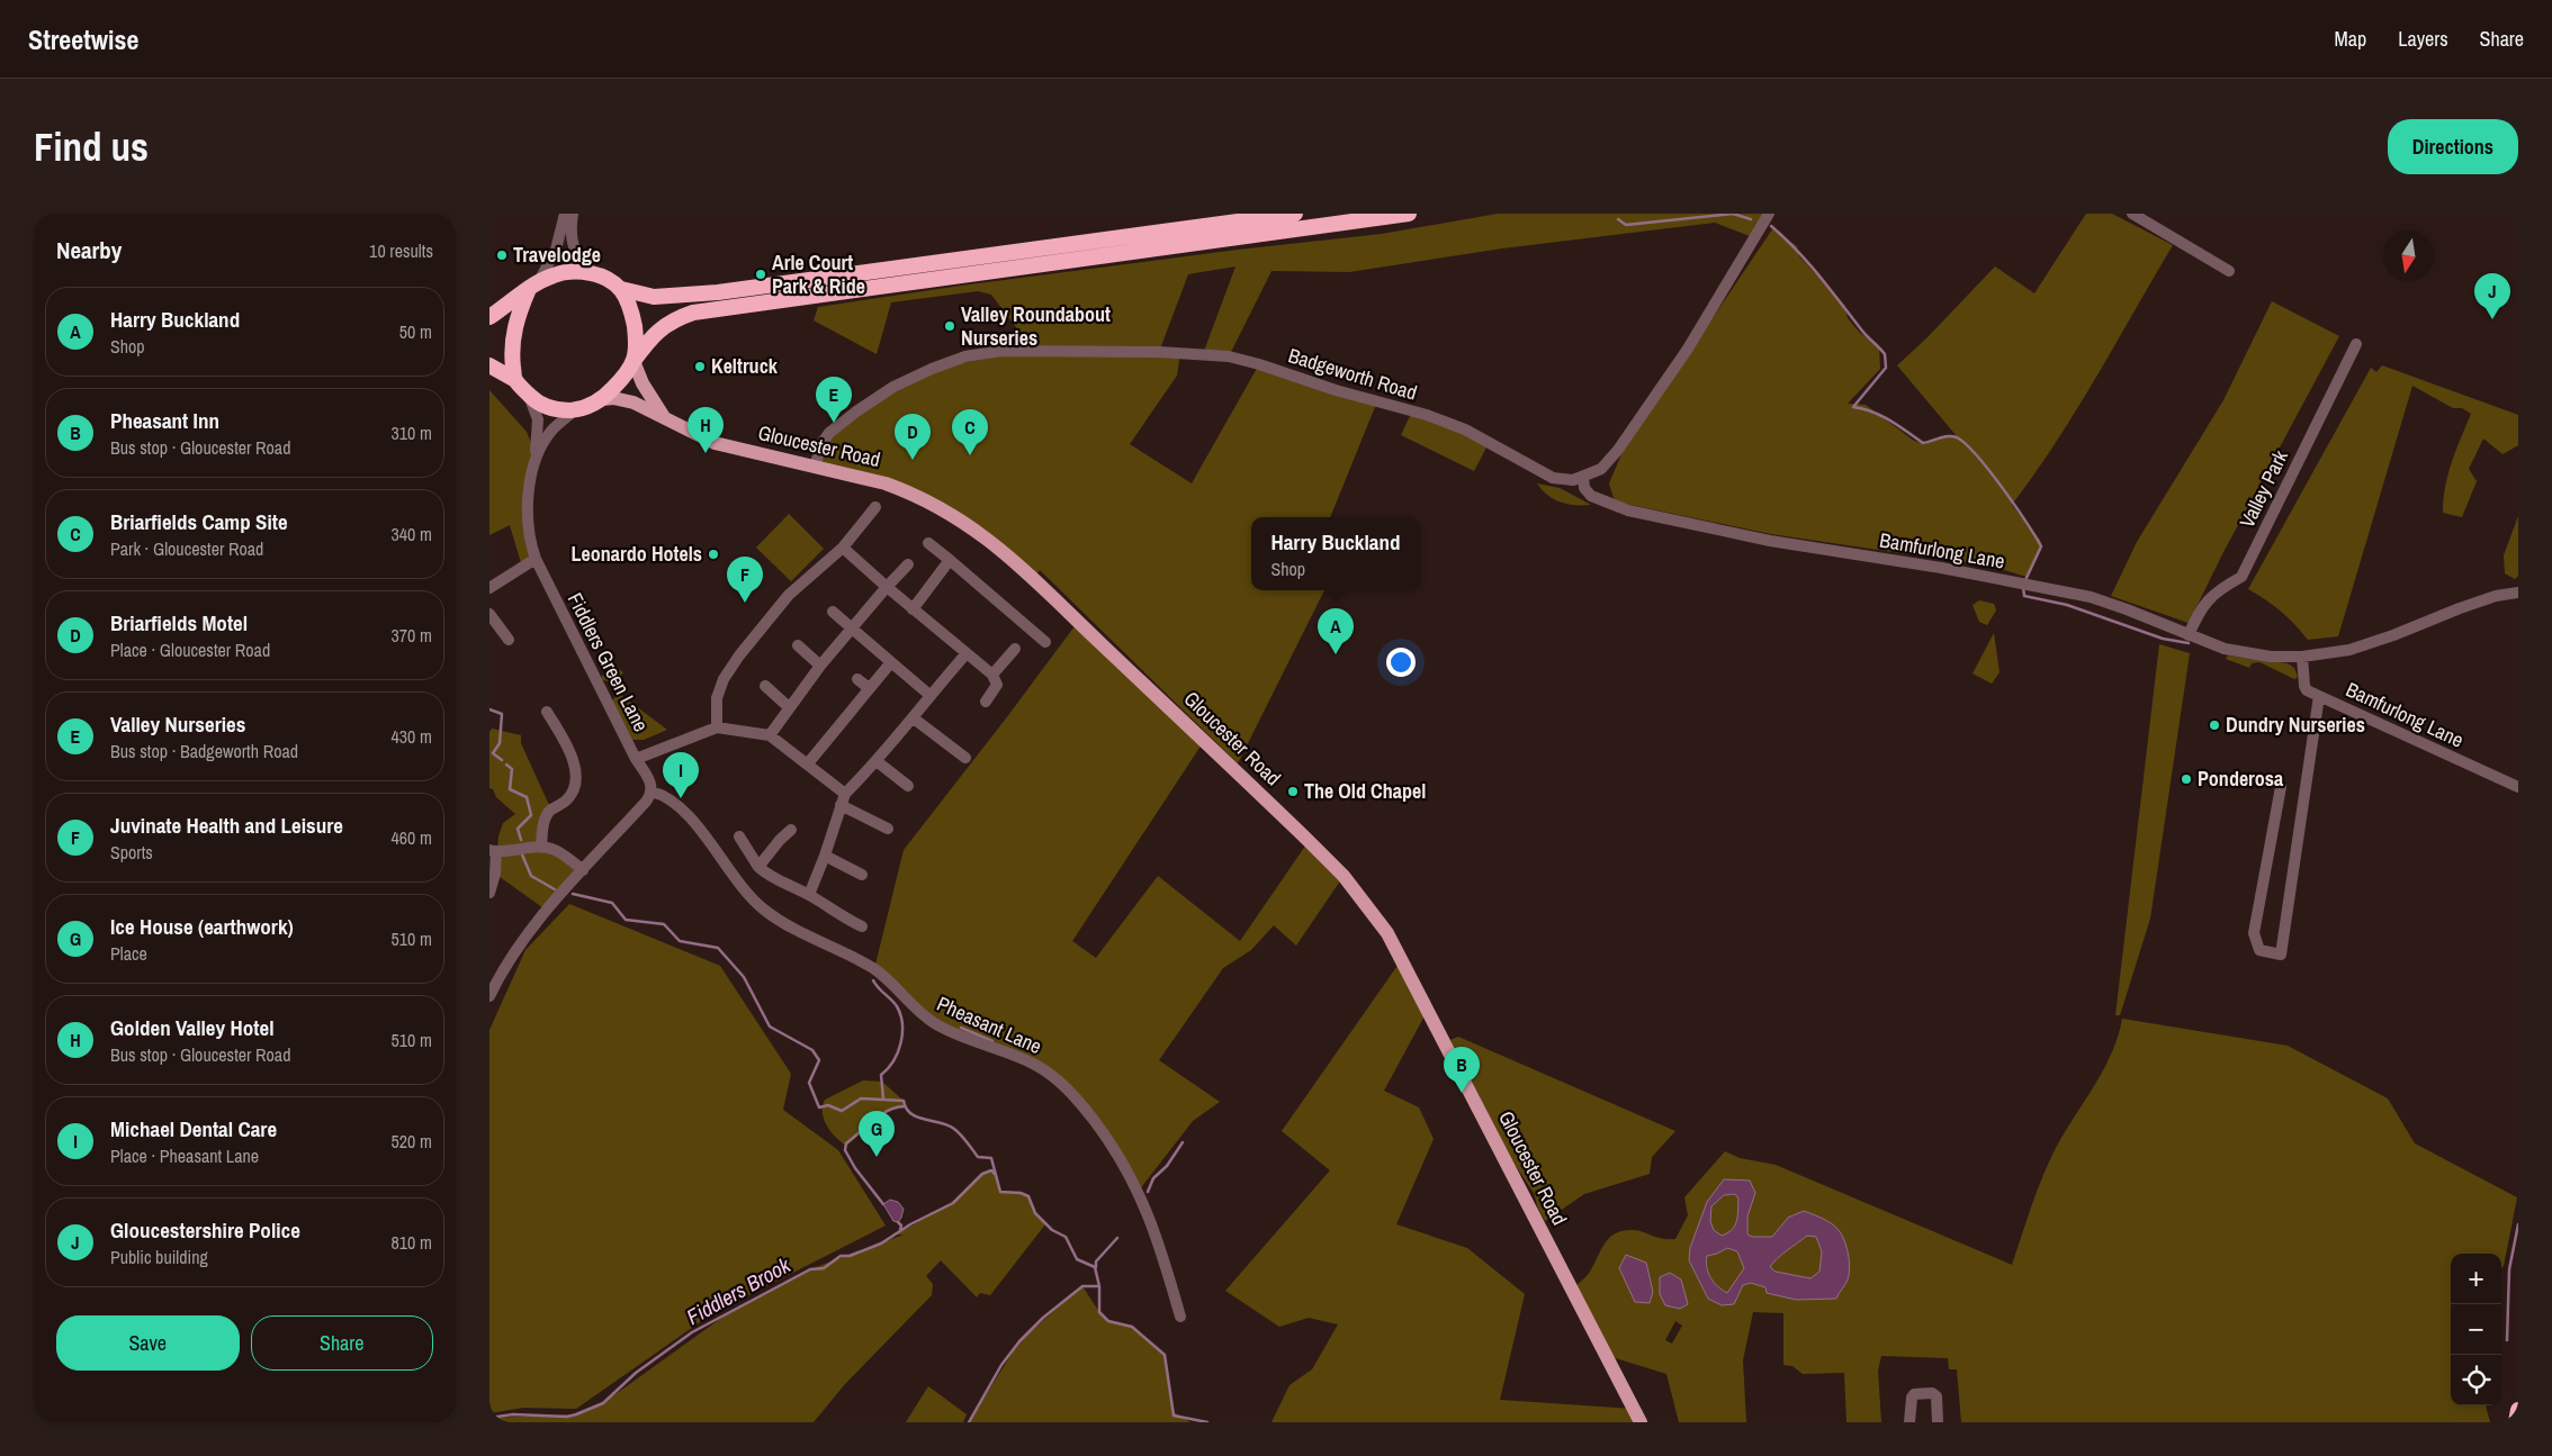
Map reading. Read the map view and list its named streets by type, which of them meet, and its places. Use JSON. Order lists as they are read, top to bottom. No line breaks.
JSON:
{"streets":{"main road":["Gloucester Road"],"street":["Badgeworth Road","Valley Park","Bamfurlong Lane","Fiddlers Green Lane","Pheasant Lane"]},"crossings":[["Badgeworth Road","Gloucester Road"],["Badgeworth Road","Bamfurlong Lane"],["Gloucester Road","Fiddlers Green Lane"],["Valley Park","Bamfurlong Lane"],["Fiddlers Green Lane","Pheasant Lane"]],"water":["Fiddlers Brook"],"places":["Travelodge","Arle Court Park & Ride","Valley Roundabout Nurseries","Keltruck","Leonardo Hotels","Dundry Nurseries","Ponderosa","The Old Chapel"],"north":"bottom","page":{"header":"Streetwise","nav":["Map","Layers","Share"],"buttons":["Directions",["Save","Share"]],"title":"Find us","heading":["Nearby","10 results"],"pins":["J","E","H","C","D","F","A","I","B","G"],"list":[{"mark":"A","name":"Harry Buckland","note":"Shop","value":"50 m"},{"mark":"B","name":"Pheasant Inn","note":"Bus stop · Gloucester Road","value":"310 m"},{"mark":"C","name":"Briarfields Camp Site","note":"Park · Gloucester Road","value":"340 m"},{"mark":"D","name":"Briarfields Motel","note":"Place · Gloucester Road","value":"370 m"},{"mark":"E","name":"Valley Nurseries","note":"Bus stop · Badgeworth Road","value":"430 m"},{"mark":"F","name":"Juvinate Health and Leisure","note":"Sports","value":"460 m"},{"mark":"G","name":"Ice House (earthwork)","note":"Place","value":"510 m"},{"mark":"H","name":"Golden Valley Hotel","note":"Bus stop · Gloucester Road","value":"510 m"},{"mark":"I","name":"Michael Dental Care","note":"Place · Pheasant Lane","value":"520 m"},{"mark":"J","name":"Gloucestershire Police","note":"Public building","value":"810 m"}],"popup":["Harry Buckland","Shop"],"map_buttons":["+","−"]}}
